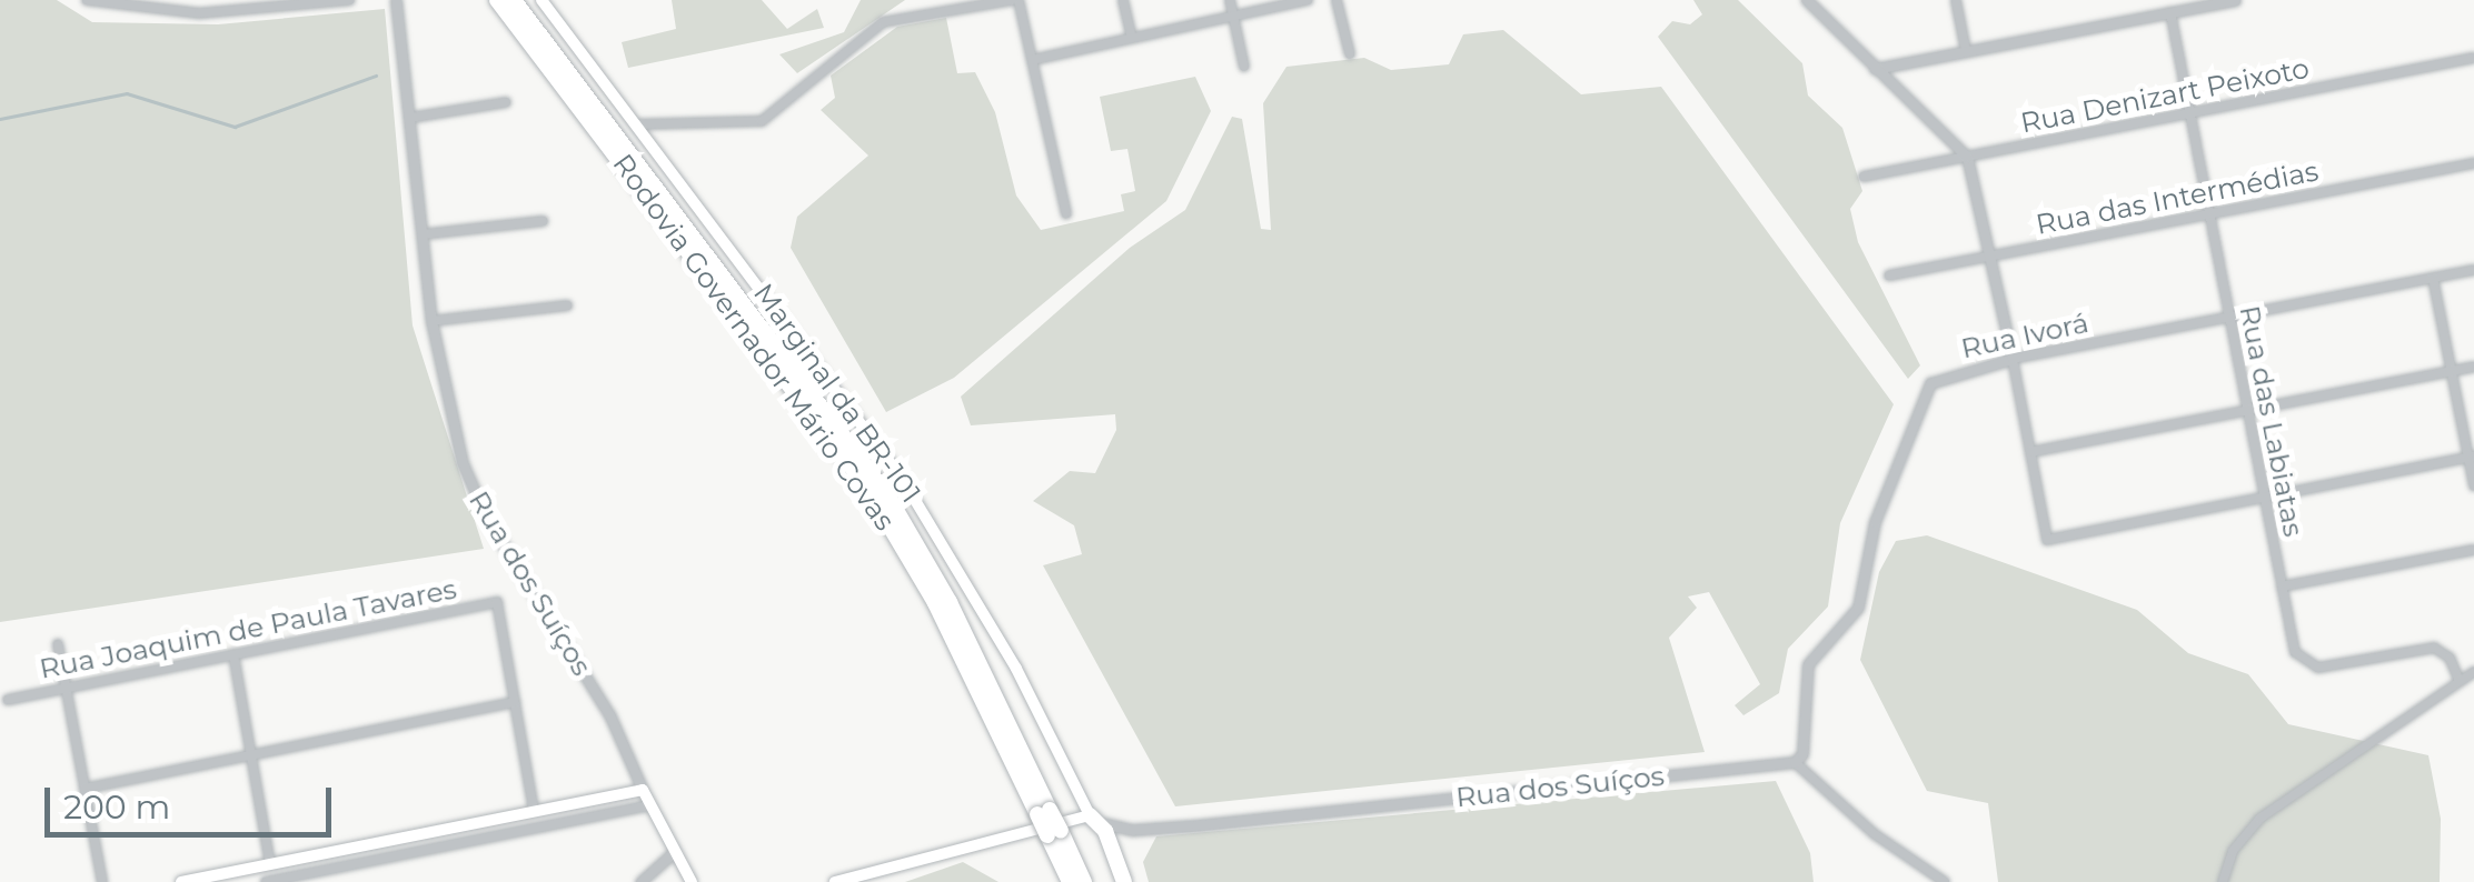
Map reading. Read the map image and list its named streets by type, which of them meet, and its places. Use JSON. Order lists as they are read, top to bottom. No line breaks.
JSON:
{"streets":{"highway":["Rodovia Governador Mário Covas"],"main road":["Marginal da BR-101","Rua dos Suíços"],"street":["Rua Denizart Peixoto","Rua das Intermédias","Rua Ivorá","Rua das Labiatas","Rua Joaquim de Paula Tavares"]},"crossings":[["Rua Denizart Peixoto","Rua das Labiatas"],["Rua das Intermédias","Rua das Labiatas"],["Rua Ivorá","Rua das Labiatas"],["Rua Ivorá","Rua dos Suíços"],["Marginal da BR-101","Rua dos Suíços"]],"scale_bar":"200 m"}
